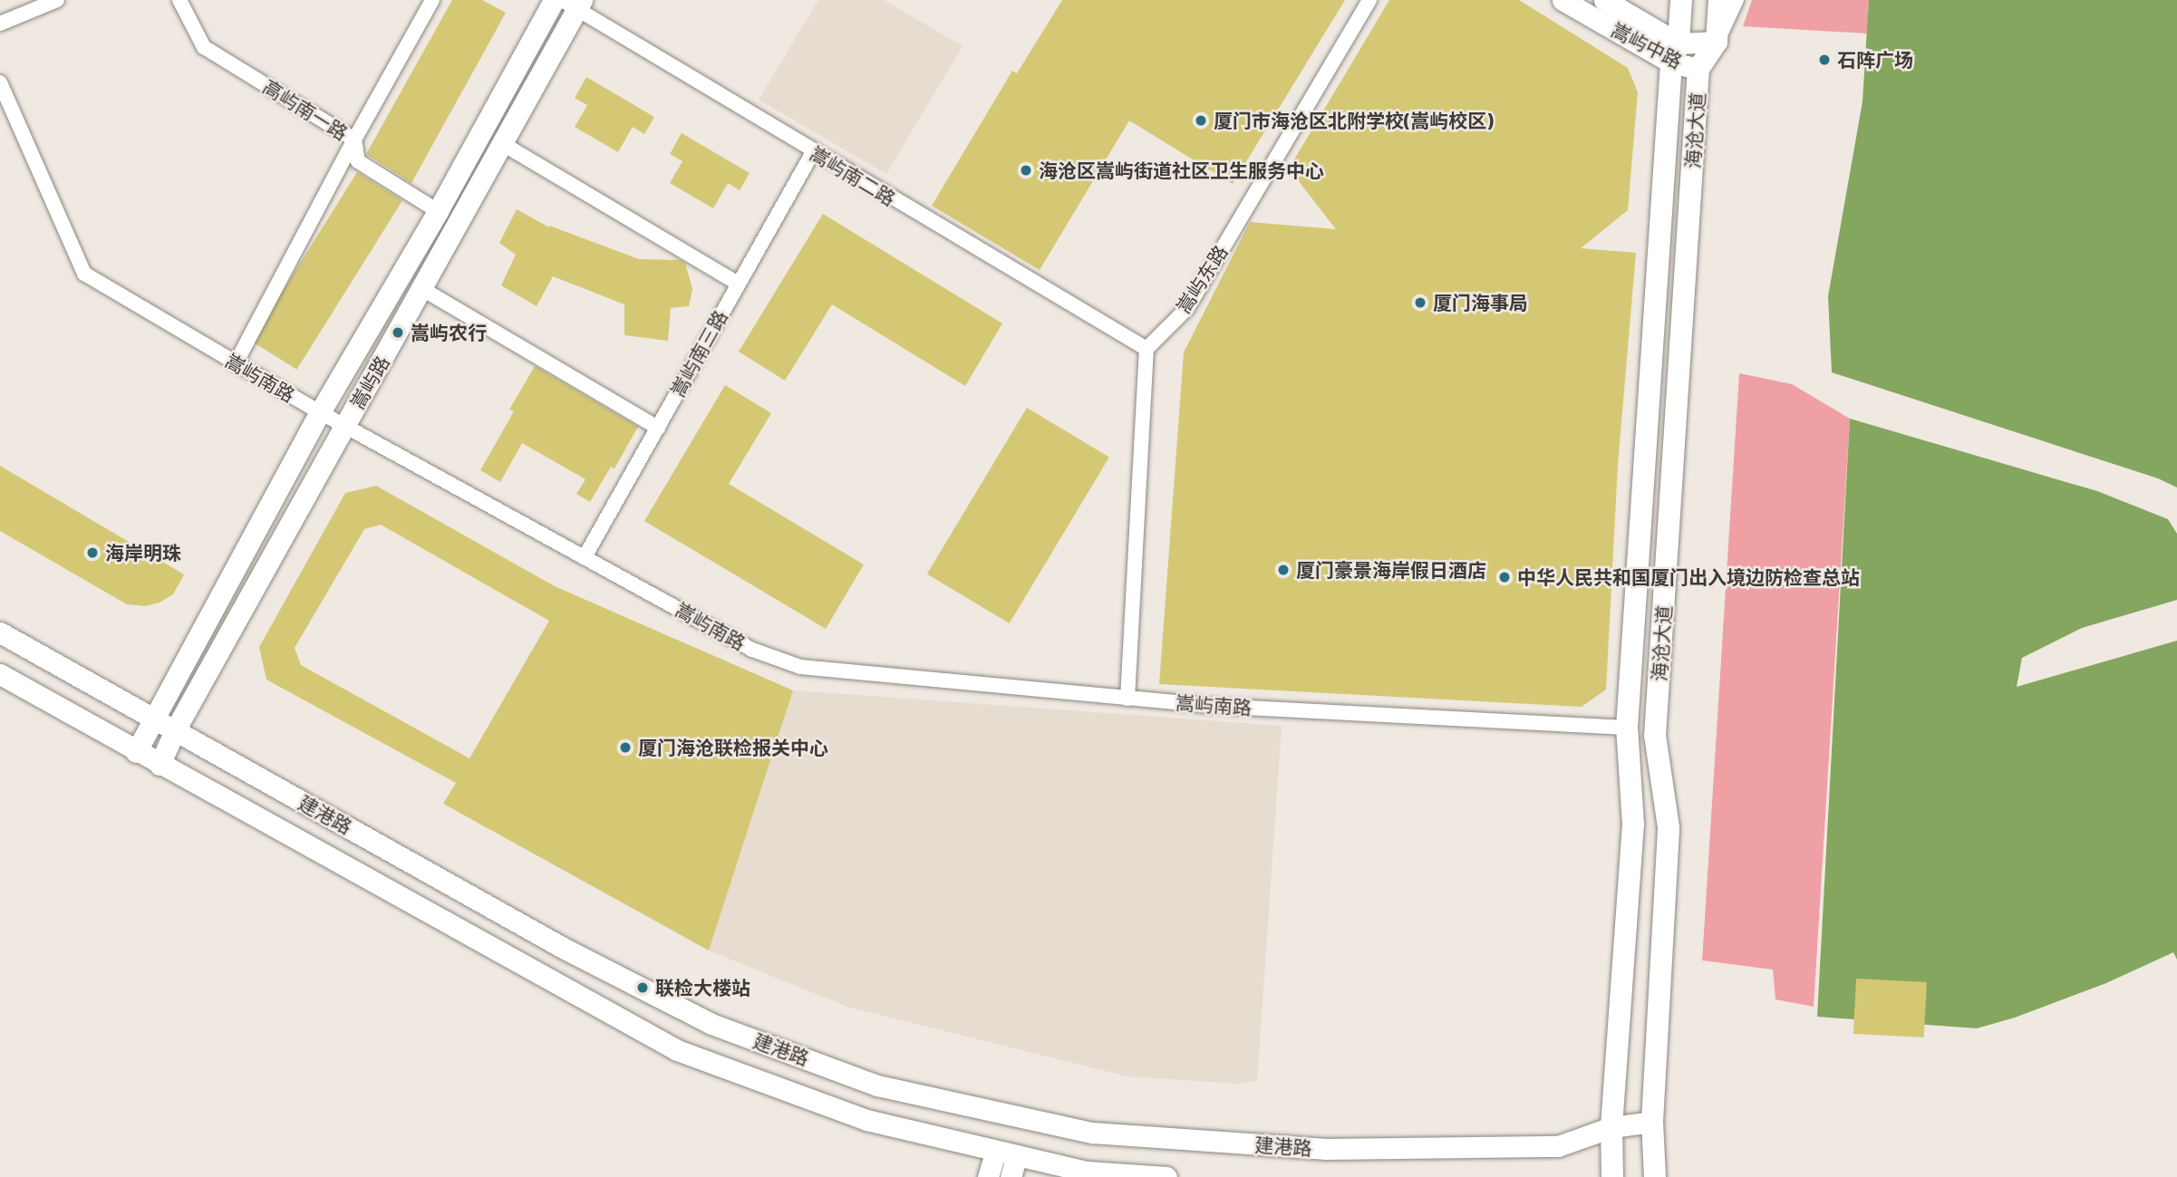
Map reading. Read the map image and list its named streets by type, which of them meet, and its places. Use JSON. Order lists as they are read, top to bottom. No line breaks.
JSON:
{"streets":{"main road":["嵩屿中路","海沧大道","嵩屿路","建港路"],"street":["高屿南一路","嵩屿南二路","嵩屿东路","嵩屿南三路","嵩屿南路"]},"crossings":[["嵩屿中路","海沧大道"],["高屿南一路","嵩屿路"],["海沧大道","嵩屿南路"],["海沧大道","建港路"],["嵩屿南二路","嵩屿东路"],["嵩屿南二路","嵩屿南三路"],["嵩屿南二路","嵩屿路"],["嵩屿南三路","嵩屿南路"],["嵩屿南路","嵩屿路"],["嵩屿路","建港路"]],"places":["石阵广场","厦门市海沧区北附学校(嵩屿校区)","海沧区嵩屿街道社区卫生服务中心","厦门海事局","嵩屿农行","海岸明珠","厦门豪景海岸假日酒店","中华人民共和国厦门出入境边防检查总站","厦门海沧联检报关中心","联检大楼站"]}
